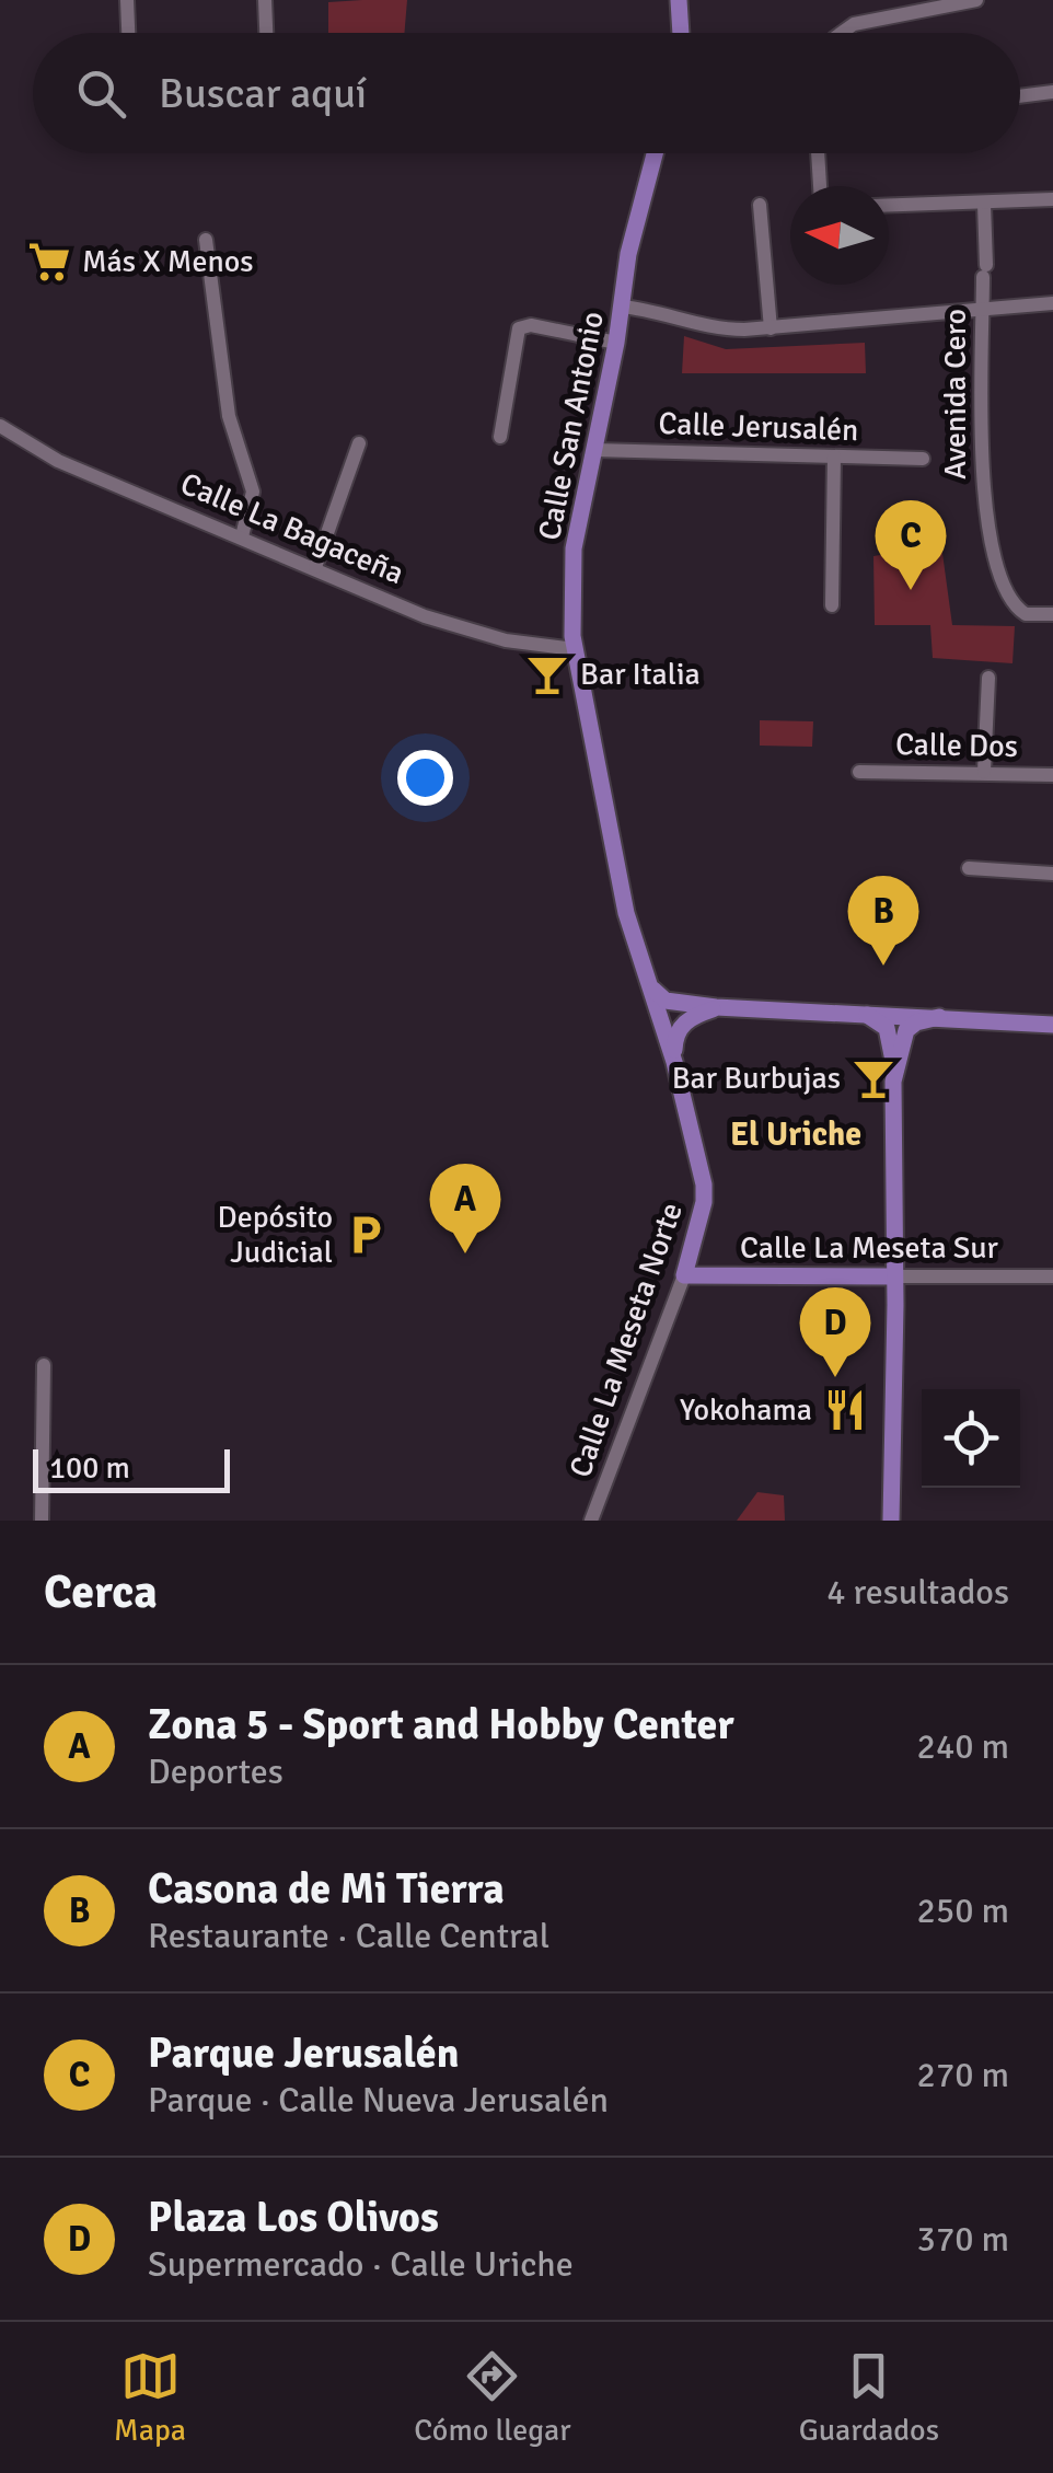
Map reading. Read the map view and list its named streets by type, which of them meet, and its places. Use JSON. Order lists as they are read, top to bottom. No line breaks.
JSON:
{"streets":{"main road":["Calle San Antonio","Calle La Meseta Sur","Calle La Meseta Norte"],"street":["Avenida Cero","Calle Jerusalén","Calle La Bagaceña","Calle Dos"]},"crossings":[["Calle San Antonio","Calle Jerusalén"],["Calle San Antonio","Calle La Bagaceña"],["Calle San Antonio","Calle La Meseta Norte"],["Calle La Meseta Sur","Calle La Meseta Norte"]],"districts":["El Uriche"],"places":{"supermarket":["Más X Menos"],"bar":["Bar Italia","Bar Burbujas"],"parking":["Depósito Judicial"],"restaurant":["Yokohama"]},"scale_bar":"100 m","north":"left","page":{"search":"Buscar aquí","pins":["C","B","A","D"],"scale":"100 m","heading":["Cerca","4 resultados"],"list":[{"mark":"A","name":"Zona 5 - Sport and Hobby Center","note":"Deportes","value":"240 m"},{"mark":"B","name":"Casona de Mi Tierra","note":"Restaurante · Calle Central","value":"250 m"},{"mark":"C","name":"Parque Jerusalén","note":"Parque · Calle Nueva Jerusalén","value":"270 m"},{"mark":"D","name":"Plaza Los Olivos","note":"Supermercado · Calle Uriche","value":"370 m"}],"nav":["Mapa","Cómo llegar","Guardados"]}}
